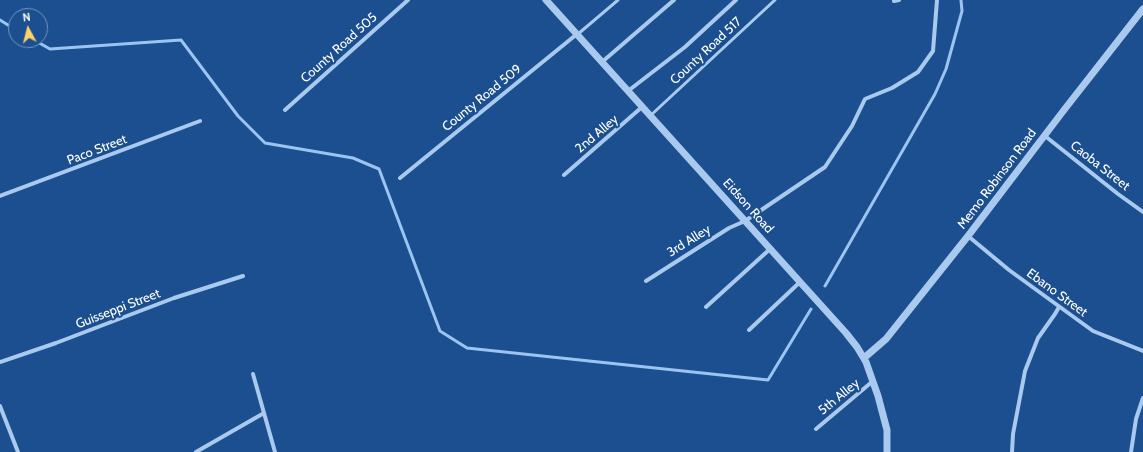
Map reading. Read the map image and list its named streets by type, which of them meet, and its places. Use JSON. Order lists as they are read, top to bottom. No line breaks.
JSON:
{"streets":{"street":["County Road 505","County Road 509","2nd Alley","Paco Street","Caoba Street","Memo Robinson Road","Eidson Road","3rd Alley","Ebano Street","Guisseppi Street","5th Alley"],"lane":["County Road 517"]},"crossings":[["County Road 517","Eidson Road"],["County Road 509","Eidson Road"],["2nd Alley","Eidson Road"],["Caoba Street","Memo Robinson Road"],["Memo Robinson Road","Eidson Road"],["Memo Robinson Road","Ebano Street"],["Eidson Road","3rd Alley"],["Eidson Road","5th Alley"]],"north":"top"}
